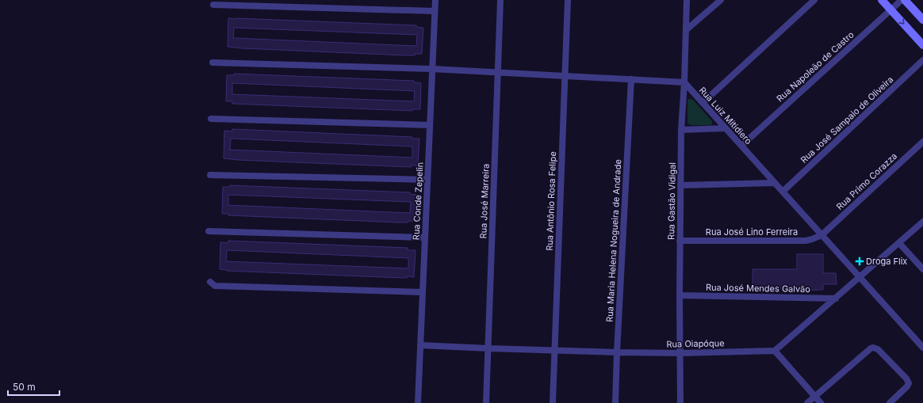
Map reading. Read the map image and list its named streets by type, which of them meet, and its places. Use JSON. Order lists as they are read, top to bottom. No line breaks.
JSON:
{"streets":{"street":["Rua Napoleão de Castro","Rua Luiz Mitidiero","Rua José Sampaio de Oliveira","Rua Primo Corazza","Rua Conde Zepelin","Rua José Marreira","Rua Antônio Rosa Felipe","Rua Gastão Vidigal","Rua José Lino Ferreira","Rua Maria Helena Nogueira de Andrade","Rua José Mendes Galvão","Rua Oiapóque"]},"crossings":[["Rua Napoleão de Castro","Rua Luiz Mitidiero"],["Rua Luiz Mitidiero","Rua José Sampaio de Oliveira"],["Rua Luiz Mitidiero","Rua Primo Corazza"],["Rua Luiz Mitidiero","Rua Gastão Vidigal"],["Rua Luiz Mitidiero","Rua José Lino Ferreira"],["Rua Primo Corazza","Rua José Lino Ferreira"],["Rua Conde Zepelin","Rua Oiapóque"],["Rua José Marreira","Rua Oiapóque"],["Rua Antônio Rosa Felipe","Rua Oiapóque"],["Rua Gastão Vidigal","Rua José Lino Ferreira"],["Rua Gastão Vidigal","Rua José Mendes Galvão"],["Rua Gastão Vidigal","Rua Oiapóque"],["Rua Maria Helena Nogueira de Andrade","Rua Oiapóque"]],"places":{"health":["Droga Flix"]},"scale_bar":"50 m"}
